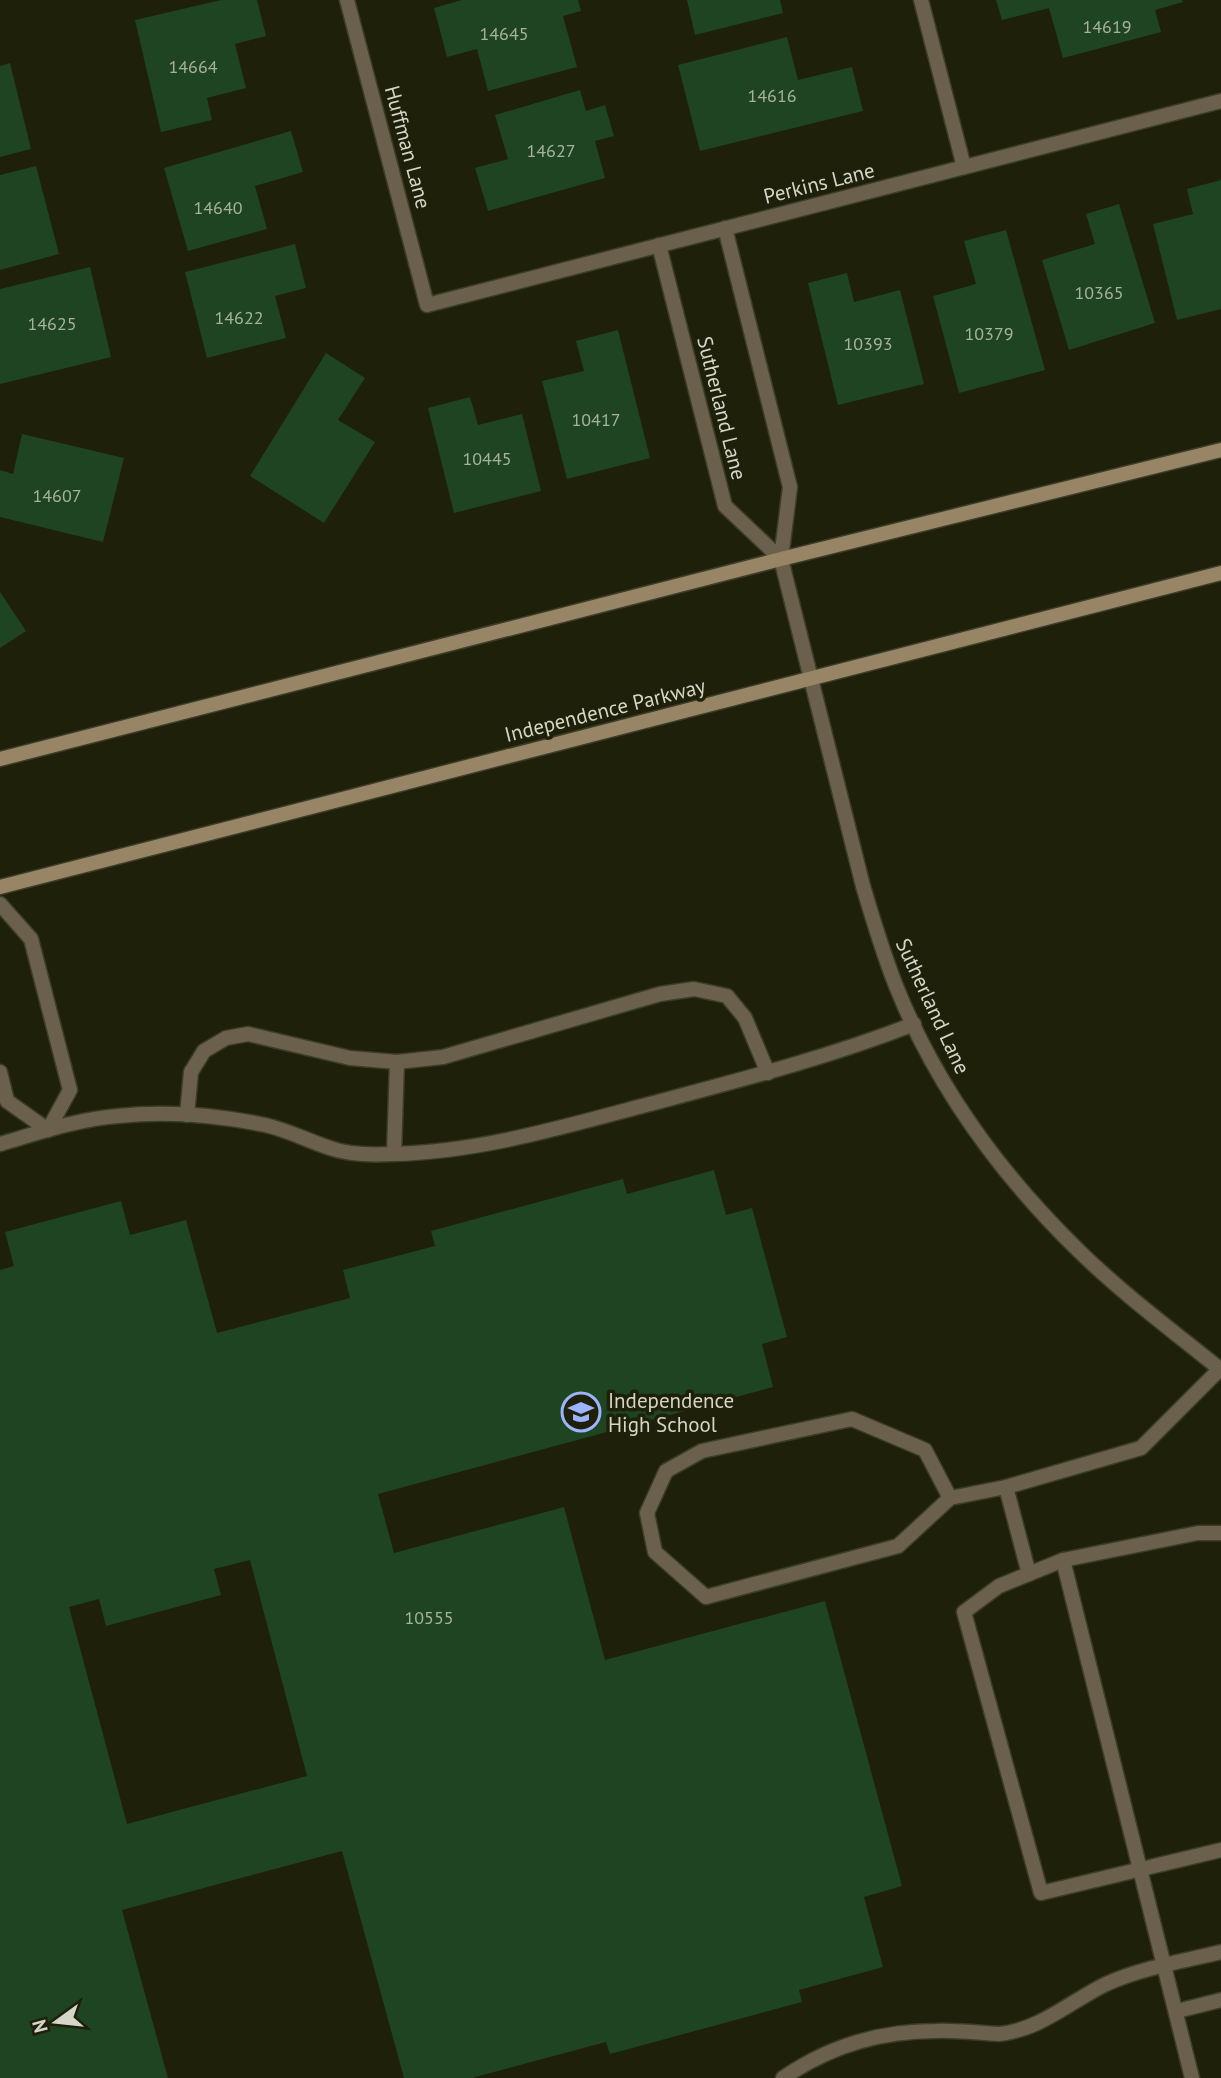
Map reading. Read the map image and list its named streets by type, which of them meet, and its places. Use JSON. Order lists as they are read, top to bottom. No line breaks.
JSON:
{"streets":{"main road":["Independence Parkway"],"street":["Huffman Lane","Perkins Lane","Sutherland Lane"]},"crossings":[["Huffman Lane","Perkins Lane"],["Perkins Lane","Sutherland Lane"],["Sutherland Lane","Independence Parkway"]],"places":{"school or university":["Independence High School"]},"house_numbers":["14619","14645","14664","14616","14627","14640","10365","14622","14625","10379","10393","10417","10445","14607","10555"],"north":"left"}
